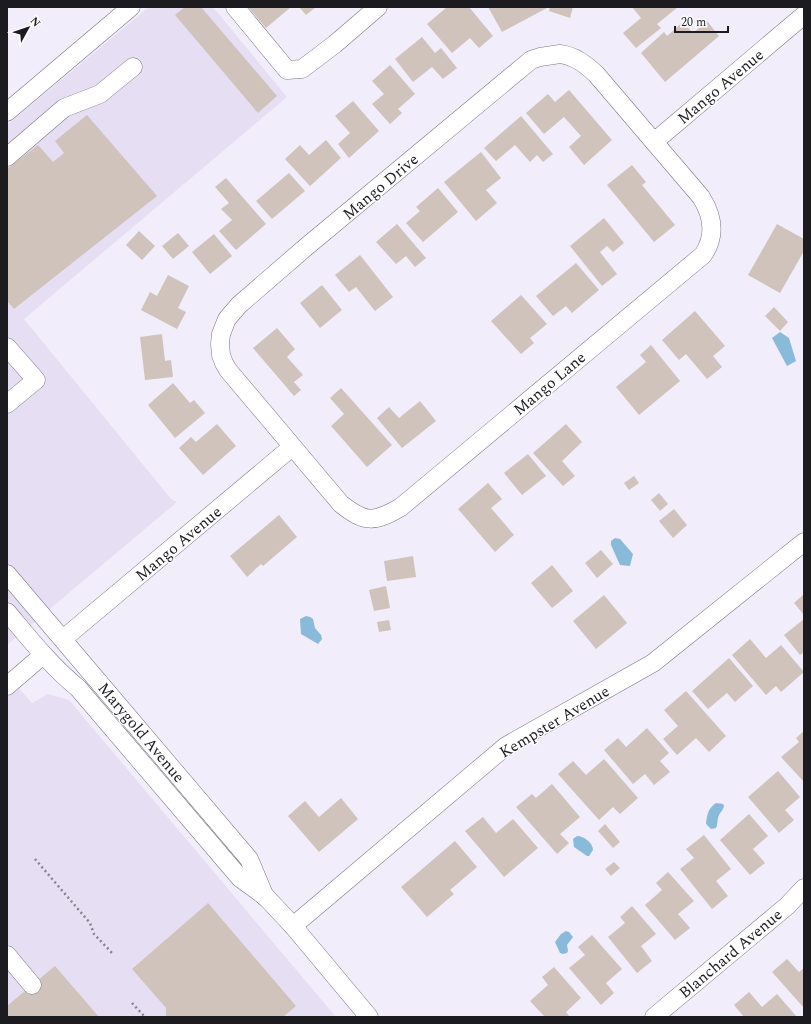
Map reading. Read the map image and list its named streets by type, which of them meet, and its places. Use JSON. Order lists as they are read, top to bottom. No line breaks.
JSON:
{"streets":{"street":["Mango Avenue","Mango Drive","Mango Lane","Kempster Avenue","Marygold Avenue","Blanchard Avenue"]},"crossings":[["Mango Avenue","Mango Drive"],["Mango Avenue","Mango Lane"],["Mango Avenue","Marygold Avenue"],["Mango Drive","Mango Lane"],["Kempster Avenue","Marygold Avenue"]],"scale_bar":"20 m","north":"top right"}
